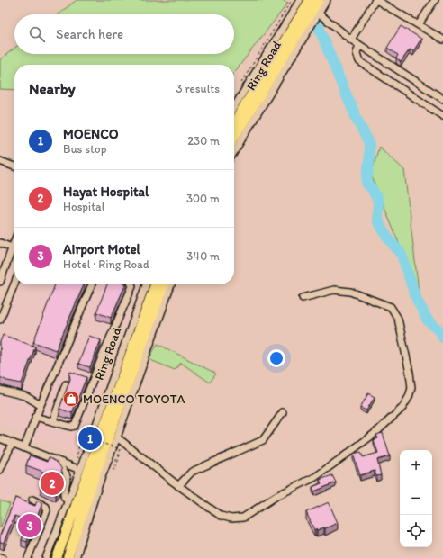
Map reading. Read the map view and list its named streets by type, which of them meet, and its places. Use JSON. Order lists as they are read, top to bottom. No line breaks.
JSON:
{"streets":{"highway":["Ring Road"]},"places":{"shop":["MOENCO TOYOTA"]},"page":{"search":"Search here","heading":["Nearby","3 results"],"list":[{"mark":"1","name":"MOENCO","note":"Bus stop","value":"230 m"},{"mark":"2","name":"Hayat Hospital","note":"Hospital","value":"300 m"},{"mark":"3","name":"Airport Motel","note":"Hotel · Ring Road","value":"340 m"}],"pins":["1","2","3"],"map_buttons":["+","−"]}}
